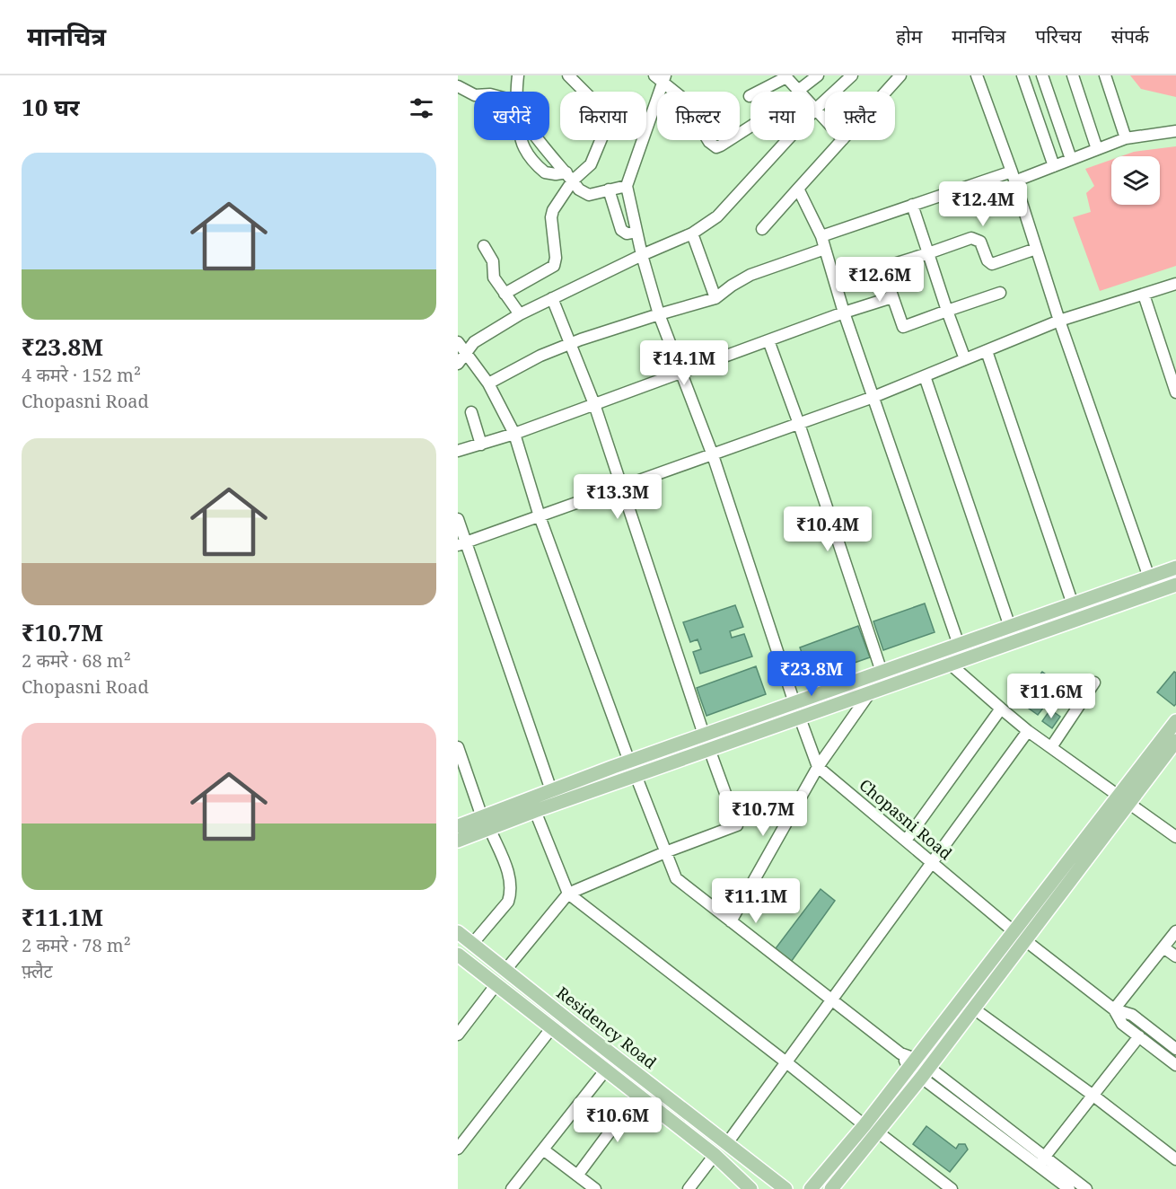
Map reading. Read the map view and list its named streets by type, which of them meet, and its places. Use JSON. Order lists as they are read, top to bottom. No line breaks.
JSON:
{"streets":{"main road":["Residency Road"],"street":["Chopasni Road"]},"page":{"header":"मानचित्र","nav":["होम","मानचित्र","परिचय","संपर्क"],"heading":"10 घर","chip":["खरीदें","किराया","फ़िल्टर","नया","फ़्लैट"],"list":[{"name":"₹23.8M","note":"4 कमरे · 152 m² · Chopasni Road"},{"name":"₹10.7M","note":"2 कमरे · 68 m² · Chopasni Road"},{"name":"₹11.1M","note":"2 कमरे · 78 m² · फ़्लैट"}],"price":["₹12.4M","₹12.6M","₹14.1M","₹13.3M","₹10.4M","₹23.8M","₹11.6M","₹10.7M","₹11.1M","₹10.6M"]}}
